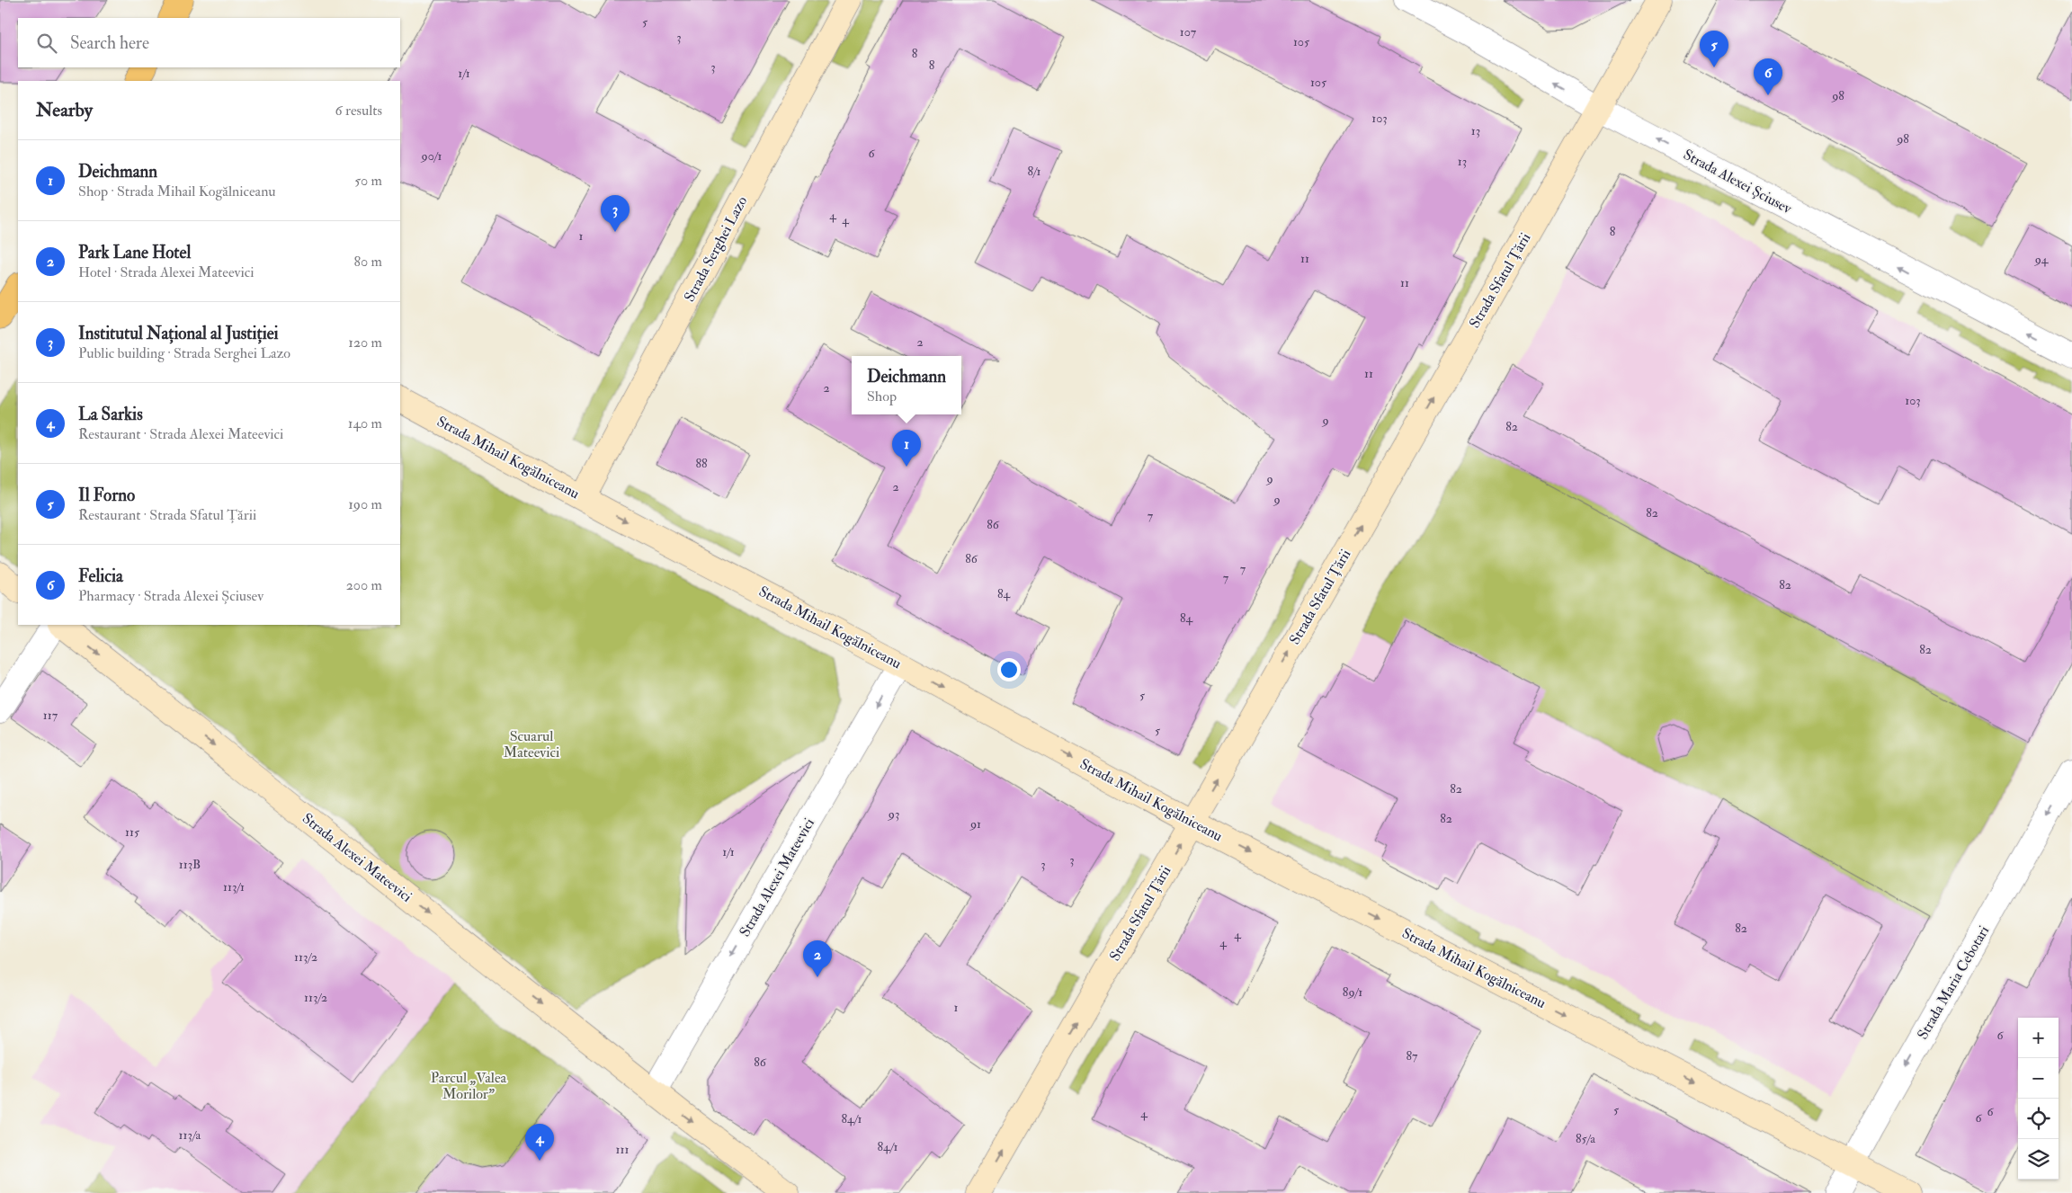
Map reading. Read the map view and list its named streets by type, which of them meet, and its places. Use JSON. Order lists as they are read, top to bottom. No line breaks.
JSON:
{"streets":{"main road":["Strada Serghei Lazo","Strada Sfatul Țării","Strada Mihail Kogălniceanu","Strada Alexei Mateevici"],"street":["Strada Alexei Șciusev","Strada Maria Cebotari"]},"crossings":[["Strada Alexei Șciusev","Strada Sfatul Țării"],["Strada Serghei Lazo","Strada Mihail Kogălniceanu"],["Strada Sfatul Țării","Strada Mihail Kogălniceanu"],["Strada Mihail Kogălniceanu","Strada Alexei Mateevici"],["Strada Mihail Kogălniceanu","Strada Maria Cebotari"]],"one_way":["Strada Alexei Șciusev","Strada Sfatul Țării","Strada Mihail Kogălniceanu","Strada Maria Cebotari"],"parks":["Scuarul Mateevici","Parcul „Valea Morilor”"],"house_numbers":["5","107","3","105","8","8","3","1/1","105","98","103","13","98","6","90/1","13","8/1","4","4","8","1","11","94","11","2","11","2","103","9","82","88","9","2","9","82","7","86","86","7","7","82","84","84","82","5","117","5","82","93","82","91","115","1/1","3","113B","3","113/1","82","4","4","113/2","89/1","113/2","1","6","87","86","5","6","4","6","84/1","113/a","85/a","84/1","111"],"page":{"search":"Search here","pins":["5","6","3","1","2","4"],"heading":["Nearby","6 results"],"list":[{"mark":"1","name":"Deichmann","note":"Shop · Strada Mihail Kogălniceanu","value":"50 m"},{"mark":"2","name":"Park Lane Hotel","note":"Hotel · Strada Alexei Mateevici","value":"80 m"},{"mark":"3","name":"Institutul Național al Justiției","note":"Public building · Strada Serghei Lazo","value":"120 m"},{"mark":"4","name":"La Sarkis","note":"Restaurant · Strada Alexei Mateevici","value":"140 m"},{"mark":"5","name":"Il Forno","note":"Restaurant · Strada Sfatul Țării","value":"190 m"},{"mark":"6","name":"Felicia","note":"Pharmacy · Strada Alexei Șciusev","value":"200 m"}],"popup":["Deichmann","Shop"],"map_buttons":["+","−"]}}
